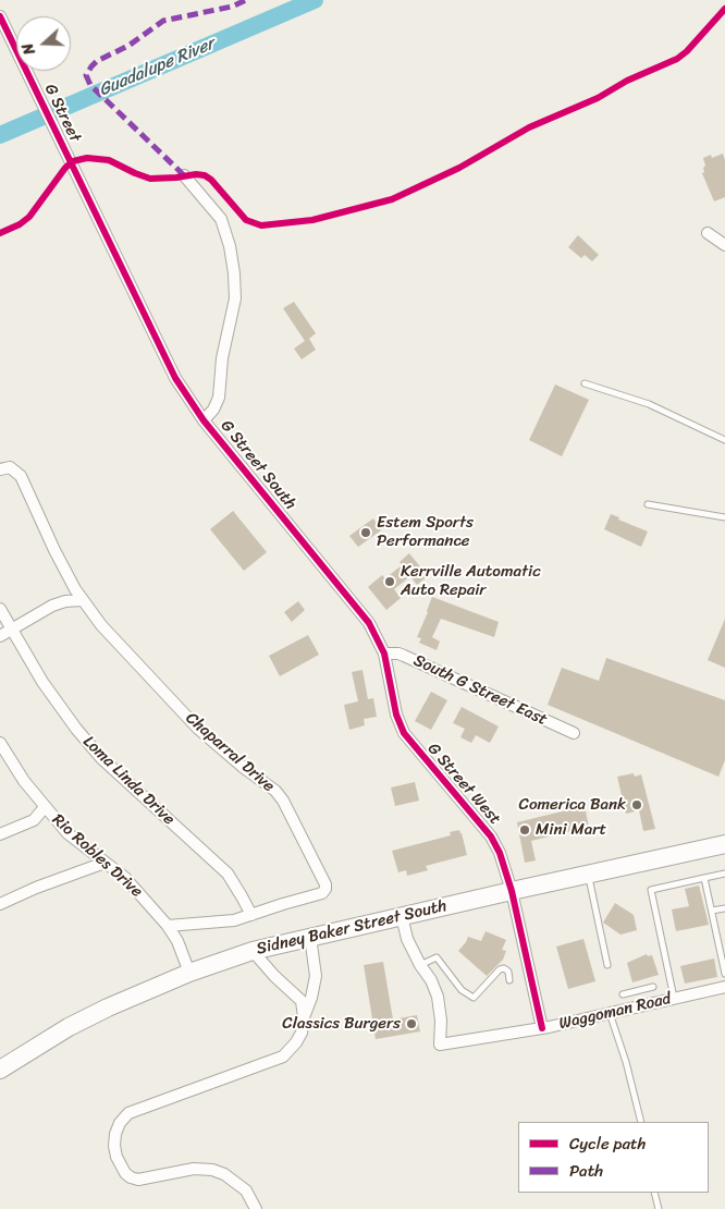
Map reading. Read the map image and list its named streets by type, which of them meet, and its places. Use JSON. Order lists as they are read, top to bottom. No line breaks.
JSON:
{"streets":{"main road":["Sidney Baker Street South"],"street":["G Street","G Street South","South G Street East","Chaparral Drive","Loma Linda Drive","G Street West","Rio Robles Drive","Waggoman Road"]},"crossings":[["G Street","G Street South"],["G Street South","South G Street East"],["G Street South","G Street West"],["South G Street East","G Street West"],["Chaparral Drive","Loma Linda Drive"],["Chaparral Drive","Rio Robles Drive"],["G Street West","Sidney Baker Street South"],["G Street West","Waggoman Road"],["Rio Robles Drive","Sidney Baker Street South"]],"water":["Guadalupe River"],"places":["Estem Sports Performance","Kerrville Automatic Auto Repair","Comerica Bank","Mini Mart","Classics Burgers"],"legend":["Cycle path","Path"],"north":"left"}
